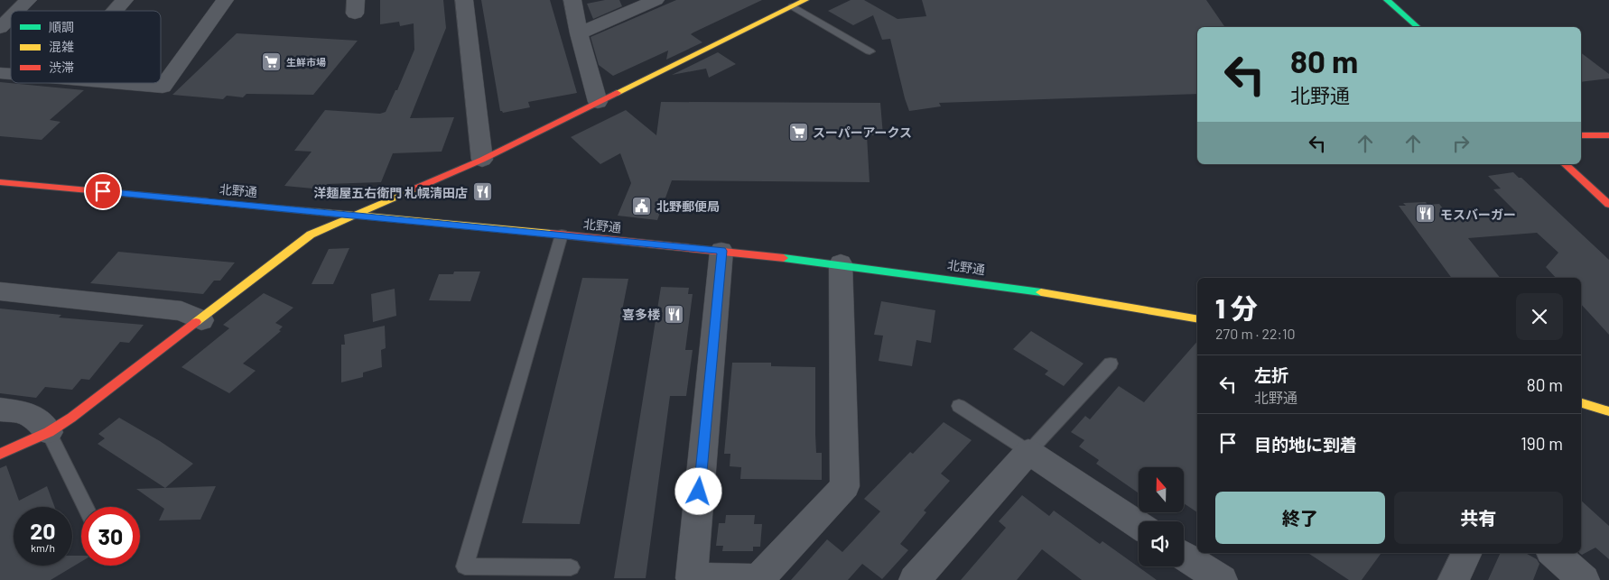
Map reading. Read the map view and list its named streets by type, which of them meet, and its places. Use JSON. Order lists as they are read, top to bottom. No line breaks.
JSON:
{"streets":{"street":["北野通"]},"places":{"supermarket":["生鮮市場","スーパーアークス"],"restaurant":["洋麺屋五右衛門 札幌清田店","モスバーガー","喜多楼"],"public building":["北野郵便局"]},"legend":["順調","混雑","渋滞"],"north":"top","page":{"turn":["80 m","北野通"],"heading":["1 分","270 m · 22:10"],"list":[{"name":"左折","note":"北野通","value":"80 m"},{"name":"目的地に到着","value":"190 m"}],"buttons":["終了","共有"],"speed":"20 km/h","limit":"30"}}
